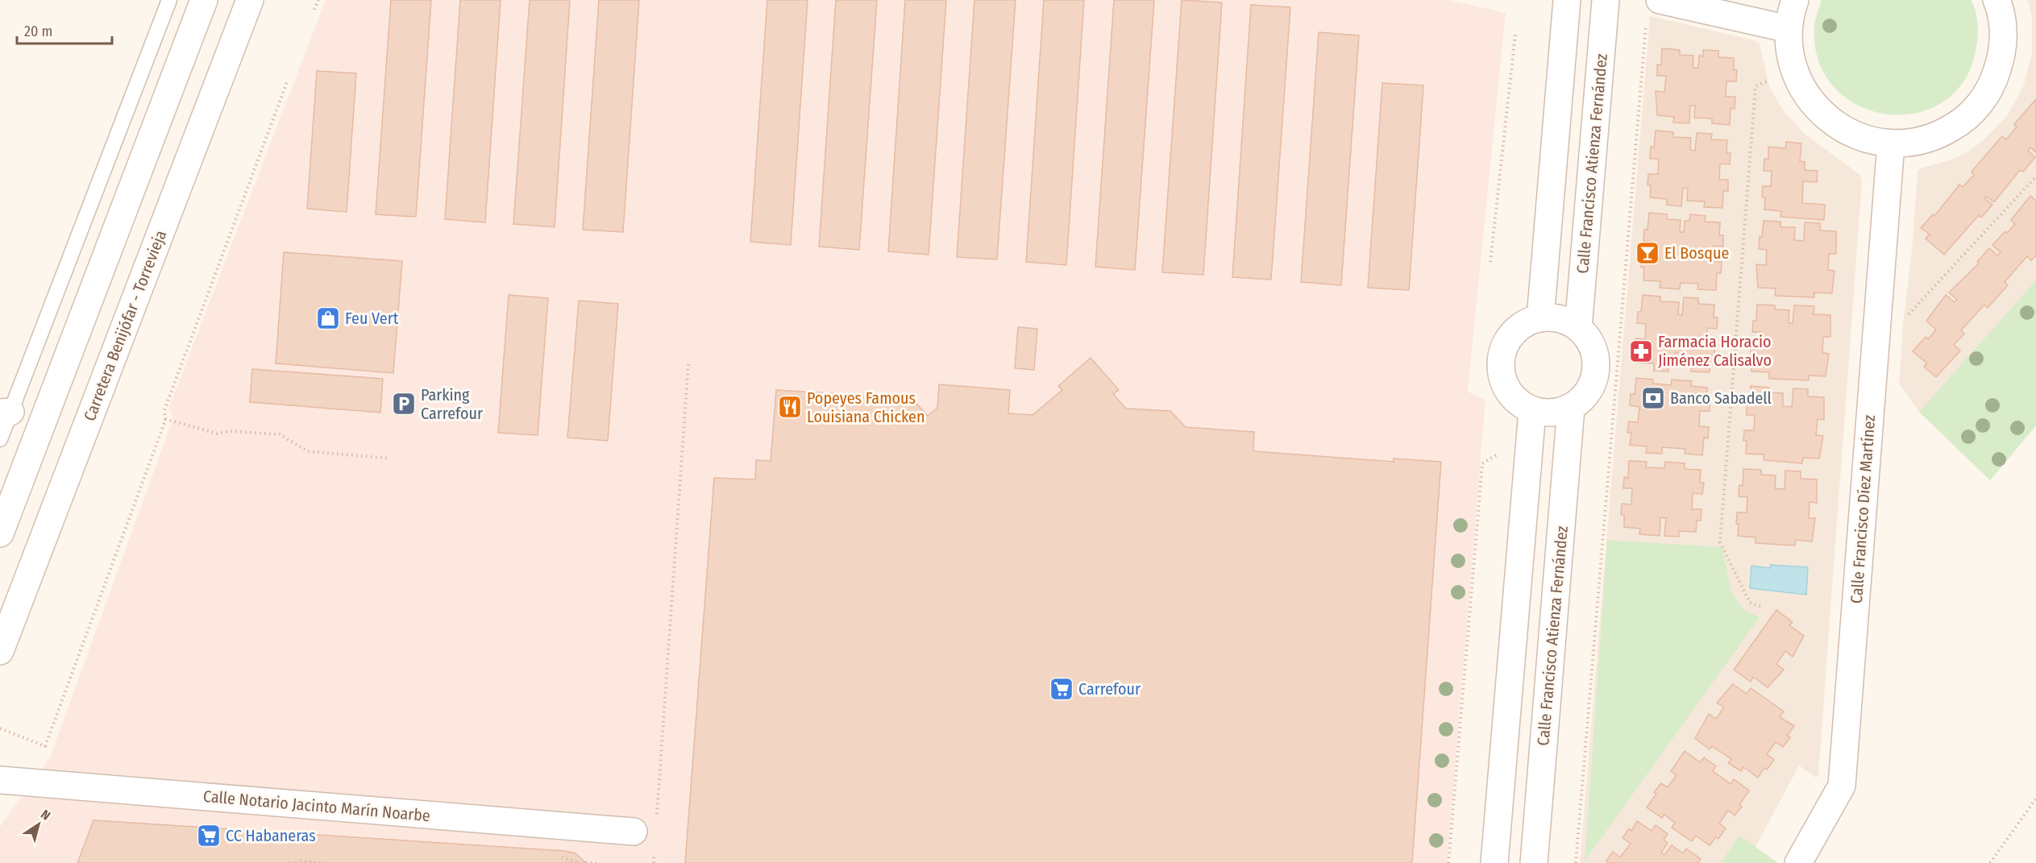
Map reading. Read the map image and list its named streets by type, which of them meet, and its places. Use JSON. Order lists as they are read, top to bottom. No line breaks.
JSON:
{"streets":{"street":["Calle Francisco Atienza Fernández","Carretera Benijófar - Torrevieja","Calle Francisco Díez Martínez","Calle Notario Jacinto Marín Noarbe"]},"places":{"bar":["El Bosque"],"shop":["Feu Vert"],"pharmacy":["Farmacia Horacio Jiménez Calisalvo"],"bank":["Banco Sabadell"],"parking":["Parking Carrefour"],"restaurant":["Popeyes Famous Louisiana Chicken"],"supermarket":["Carrefour","CC Habaneras"]},"scale_bar":"20 m","north":"top right"}
